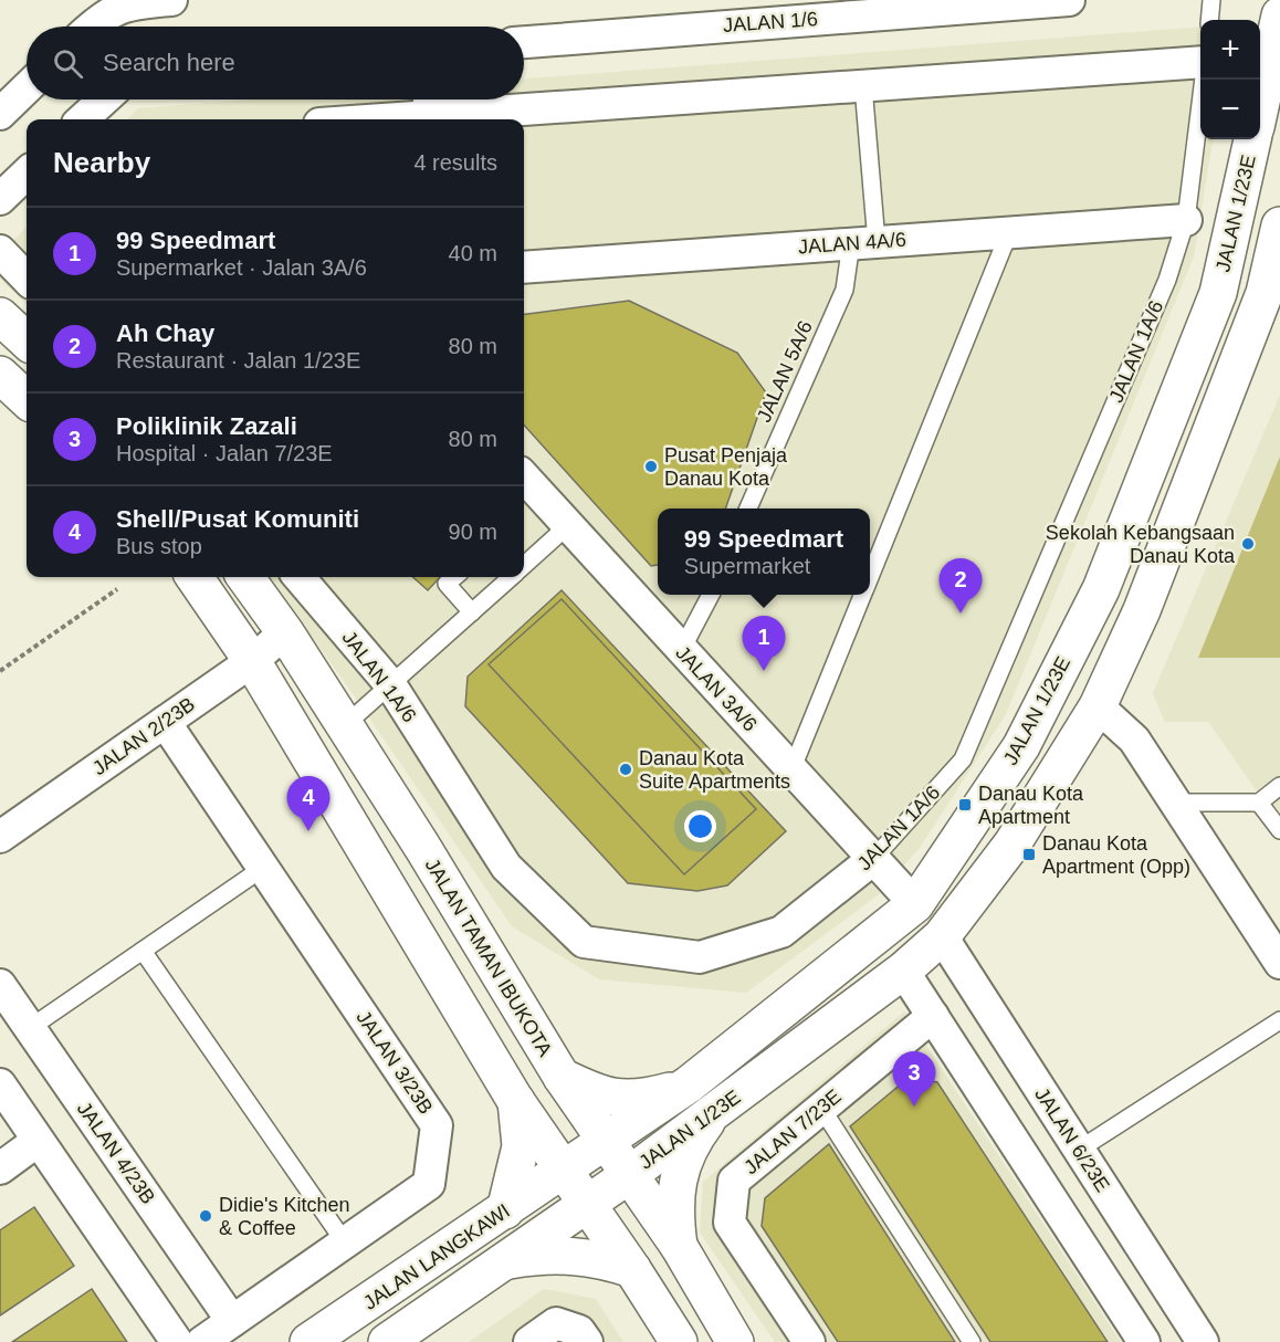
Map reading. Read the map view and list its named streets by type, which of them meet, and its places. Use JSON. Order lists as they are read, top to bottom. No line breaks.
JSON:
{"streets":{"street":["JALAN 1/6","JALAN 1/23E","JALAN 4A/6","JALAN 1A/6","JALAN 3A/6","JALAN 2/23B","JALAN TAMAN IBUKOTA","JALAN 3/23B","JALAN 7/23E","JALAN 6/23E","JALAN 4/23B","JALAN LANGKAWI"],"lane":["JALAN 5A/6"]},"crossings":[["JALAN 1/23E","JALAN 3A/6"],["JALAN 1/23E","JALAN TAMAN IBUKOTA"],["JALAN 1/23E","JALAN 6/23E"],["JALAN 1/23E","JALAN LANGKAWI"],["JALAN 4A/6","JALAN 1A/6"],["JALAN 4A/6","JALAN 5A/6"],["JALAN 1A/6","JALAN 3A/6"],["JALAN 2/23B","JALAN TAMAN IBUKOTA"],["JALAN 2/23B","JALAN 3/23B"],["JALAN 3/23B","JALAN 4/23B"]],"places":{"other":["Pusat Penjaja Danau Kota","Sekolah Kebangsaan Danau Kota","Danau Kota Suite Apartments","Didie's Kitchen & Coffee"],"transit":["Danau Kota Apartment","Danau Kota Apartment (Opp)"]},"page":{"map_buttons":["+","−"],"search":"Search here","heading":["Nearby","4 results"],"list":[{"mark":"1","name":"99 Speedmart","note":"Supermarket · Jalan 3A/6","value":"40 m"},{"mark":"2","name":"Ah Chay","note":"Restaurant · Jalan 1/23E","value":"80 m"},{"mark":"3","name":"Poliklinik Zazali","note":"Hospital · Jalan 7/23E","value":"80 m"},{"mark":"4","name":"Shell/Pusat Komuniti","note":"Bus stop","value":"90 m"}],"popup":["99 Speedmart","Supermarket"],"pins":["2","1","4","3"]}}
